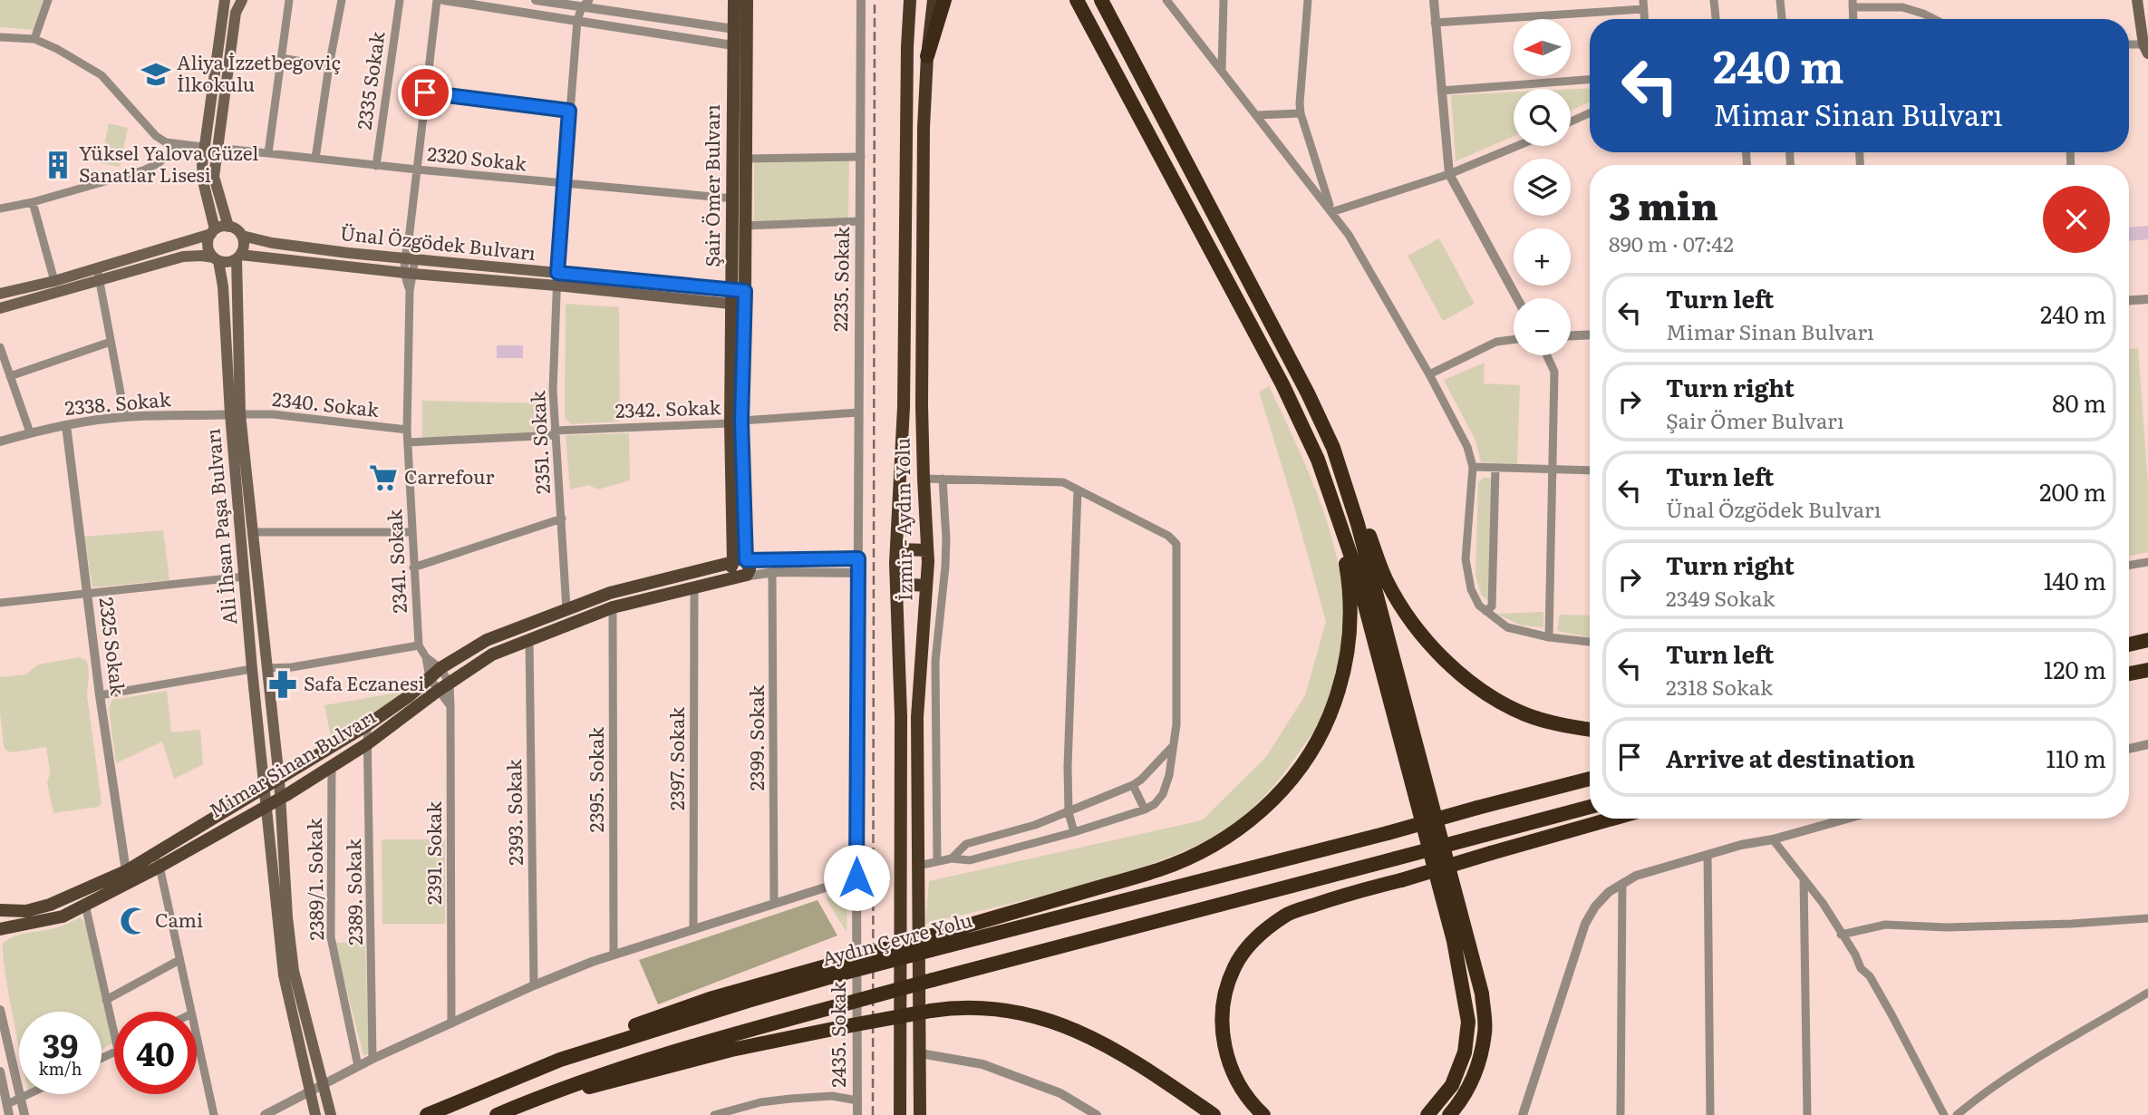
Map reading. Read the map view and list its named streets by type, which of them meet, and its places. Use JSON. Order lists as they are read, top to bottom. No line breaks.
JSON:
{"streets":{"highway":["İzmir - Aydın Yolu","Aydın Çevre Yolu"],"main road":["Şair Ömer Bulvarı","Ünal Özgödek Bulvarı","Ali İhsan Paşa Bulvarı","Mimar Sinan Bulvarı"],"street":["2335 Sokak","2320 Sokak","2235. Sokak","2338. Sokak","2340. Sokak","2342. Sokak","2351. Sokak","2341. Sokak","2325 Sokak","2399. Sokak","2397. Sokak","2395. Sokak","2393. Sokak","2391. Sokak","2389/1. Sokak","2389. Sokak","2435. Sokak"]},"crossings":[["2335 Sokak","2320 Sokak"],["2320 Sokak","Şair Ömer Bulvarı"],["2320 Sokak","2351. Sokak"],["Şair Ömer Bulvarı","Ünal Özgödek Bulvarı"],["Şair Ömer Bulvarı","2342. Sokak"],["Şair Ömer Bulvarı","Mimar Sinan Bulvarı"],["Ünal Özgödek Bulvarı","2351. Sokak"],["Ünal Özgödek Bulvarı","Ali İhsan Paşa Bulvarı"],["Ünal Özgödek Bulvarı","2341. Sokak"],["2235. Sokak","2342. Sokak"],["2235. Sokak","Mimar Sinan Bulvarı"],["2235. Sokak","2435. Sokak"],["2338. Sokak","2340. Sokak"],["2338. Sokak","Ali İhsan Paşa Bulvarı"],["2338. Sokak","2325 Sokak"],["2340. Sokak","Ali İhsan Paşa Bulvarı"],["2340. Sokak","2341. Sokak"],["2342. Sokak","2351. Sokak"],["2351. Sokak","Mimar Sinan Bulvarı"],["Ali İhsan Paşa Bulvarı","Mimar Sinan Bulvarı"],["2341. Sokak","Mimar Sinan Bulvarı"],["2325 Sokak","Mimar Sinan Bulvarı"],["2399. Sokak","Mimar Sinan Bulvarı"],["2397. Sokak","Mimar Sinan Bulvarı"],["Mimar Sinan Bulvarı","2395. Sokak"],["Mimar Sinan Bulvarı","2393. Sokak"],["Mimar Sinan Bulvarı","2391. Sokak"],["Mimar Sinan Bulvarı","2389/1. Sokak"],["Mimar Sinan Bulvarı","2389. Sokak"],["Mimar Sinan Bulvarı","2435. Sokak"]],"places":{"school or university":["Aliya İzzetbegoviç İlkokulu"],"building":["Yüksel Yalova Güzel Sanatlar Lisesi"],"supermarket":["Carrefour"],"pharmacy":["Safa Eczanesi"],"mosque":["Cami"]},"north":"left","page":{"map_buttons":["+","−"],"turn":["240 m","Mimar Sinan Bulvarı"],"heading":["3 min","890 m · 07:42"],"list":[{"name":"Turn left","note":"Mimar Sinan Bulvarı","value":"240 m"},{"name":"Turn right","note":"Şair Ömer Bulvarı","value":"80 m"},{"name":"Turn left","note":"Ünal Özgödek Bulvarı","value":"200 m"},{"name":"Turn right","note":"2349 Sokak","value":"140 m"},{"name":"Turn left","note":"2318 Sokak","value":"120 m"},{"name":"Arrive at destination","value":"110 m"}],"speed":"39 km/h","limit":"40"}}
